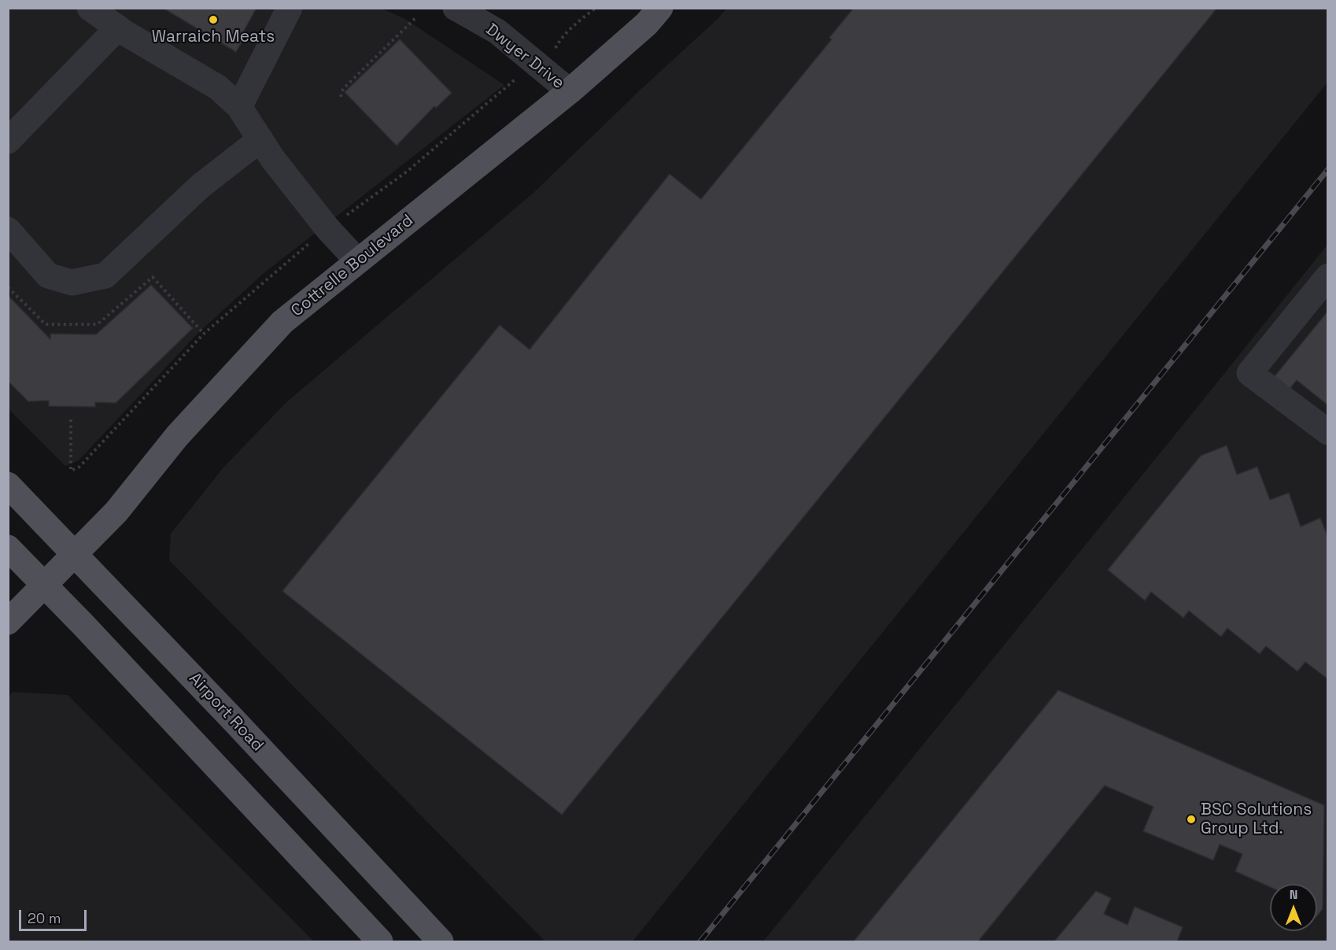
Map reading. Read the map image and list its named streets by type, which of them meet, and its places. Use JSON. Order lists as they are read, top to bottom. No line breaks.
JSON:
{"streets":{"main road":["Cottrelle Boulevard","Airport Road"],"street":["Dwyer Drive"]},"crossings":[["Dwyer Drive","Cottrelle Boulevard"],["Cottrelle Boulevard","Airport Road"]],"places":["Warraich Meats","BSC Solutions Group Ltd."],"scale_bar":"20 m","north":"top"}
